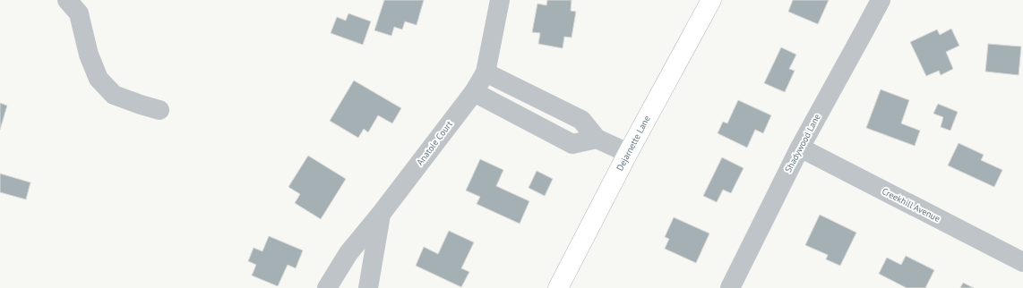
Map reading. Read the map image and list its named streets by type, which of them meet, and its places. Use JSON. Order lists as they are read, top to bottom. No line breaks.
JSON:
{"streets":{"main road":["Dejarnette Lane"],"street":["Anatole Court","Shadywood Lane","Creekhill Avenue"]},"crossings":[["Shadywood Lane","Creekhill Avenue"]]}
